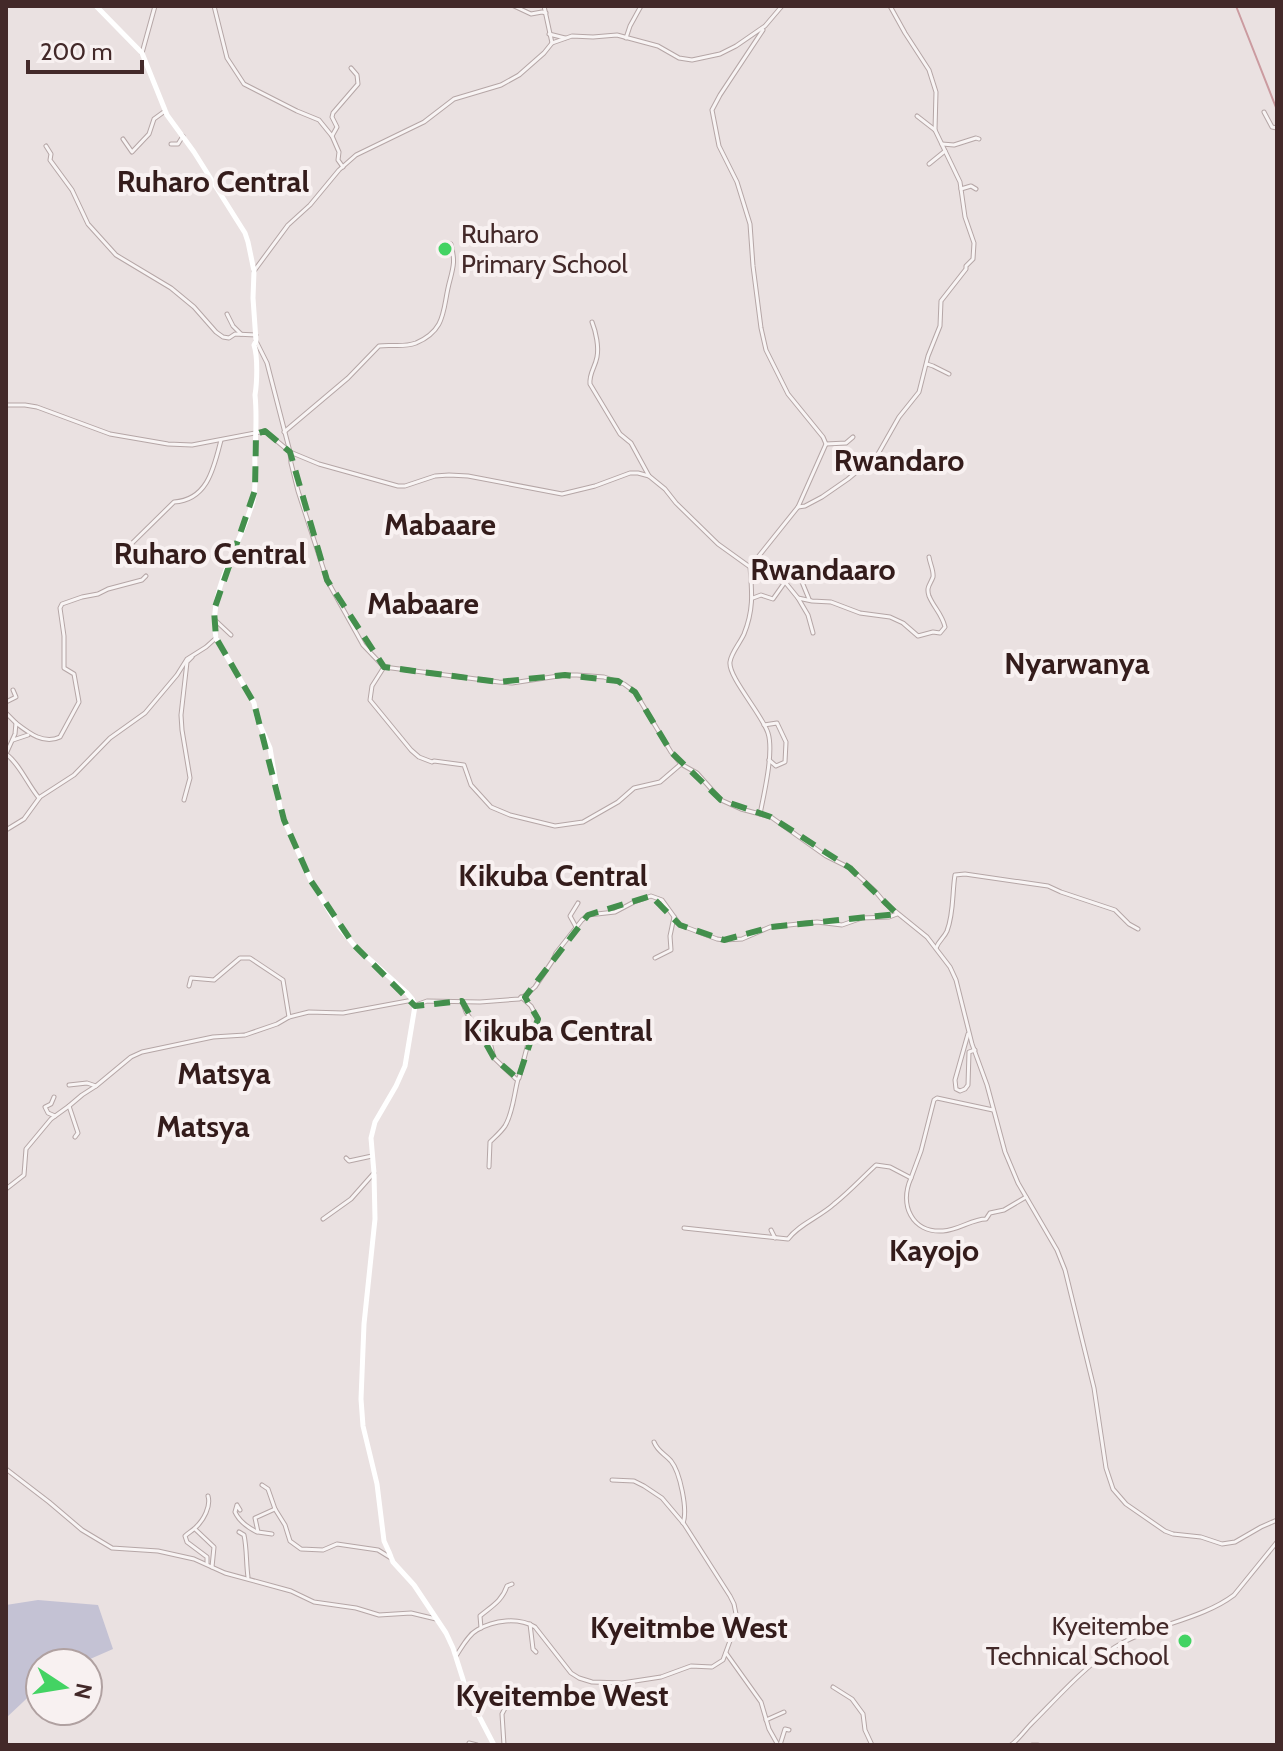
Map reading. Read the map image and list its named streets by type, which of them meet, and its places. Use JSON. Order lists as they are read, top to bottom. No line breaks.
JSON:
{"districts":["Ruharo Central","Rwandaro","Mabaare","Ruharo Central","Rwandaaro","Mabaare","Nyarwanya","Kikuba Central","Kikuba Central","Matsya","Matsya","Kayojo","Kyeitmbe West","Kyeitembe West"],"places":["Ruharo Primary School","Kyeitembe Technical School"],"scale_bar":"200 m","north":"right"}
